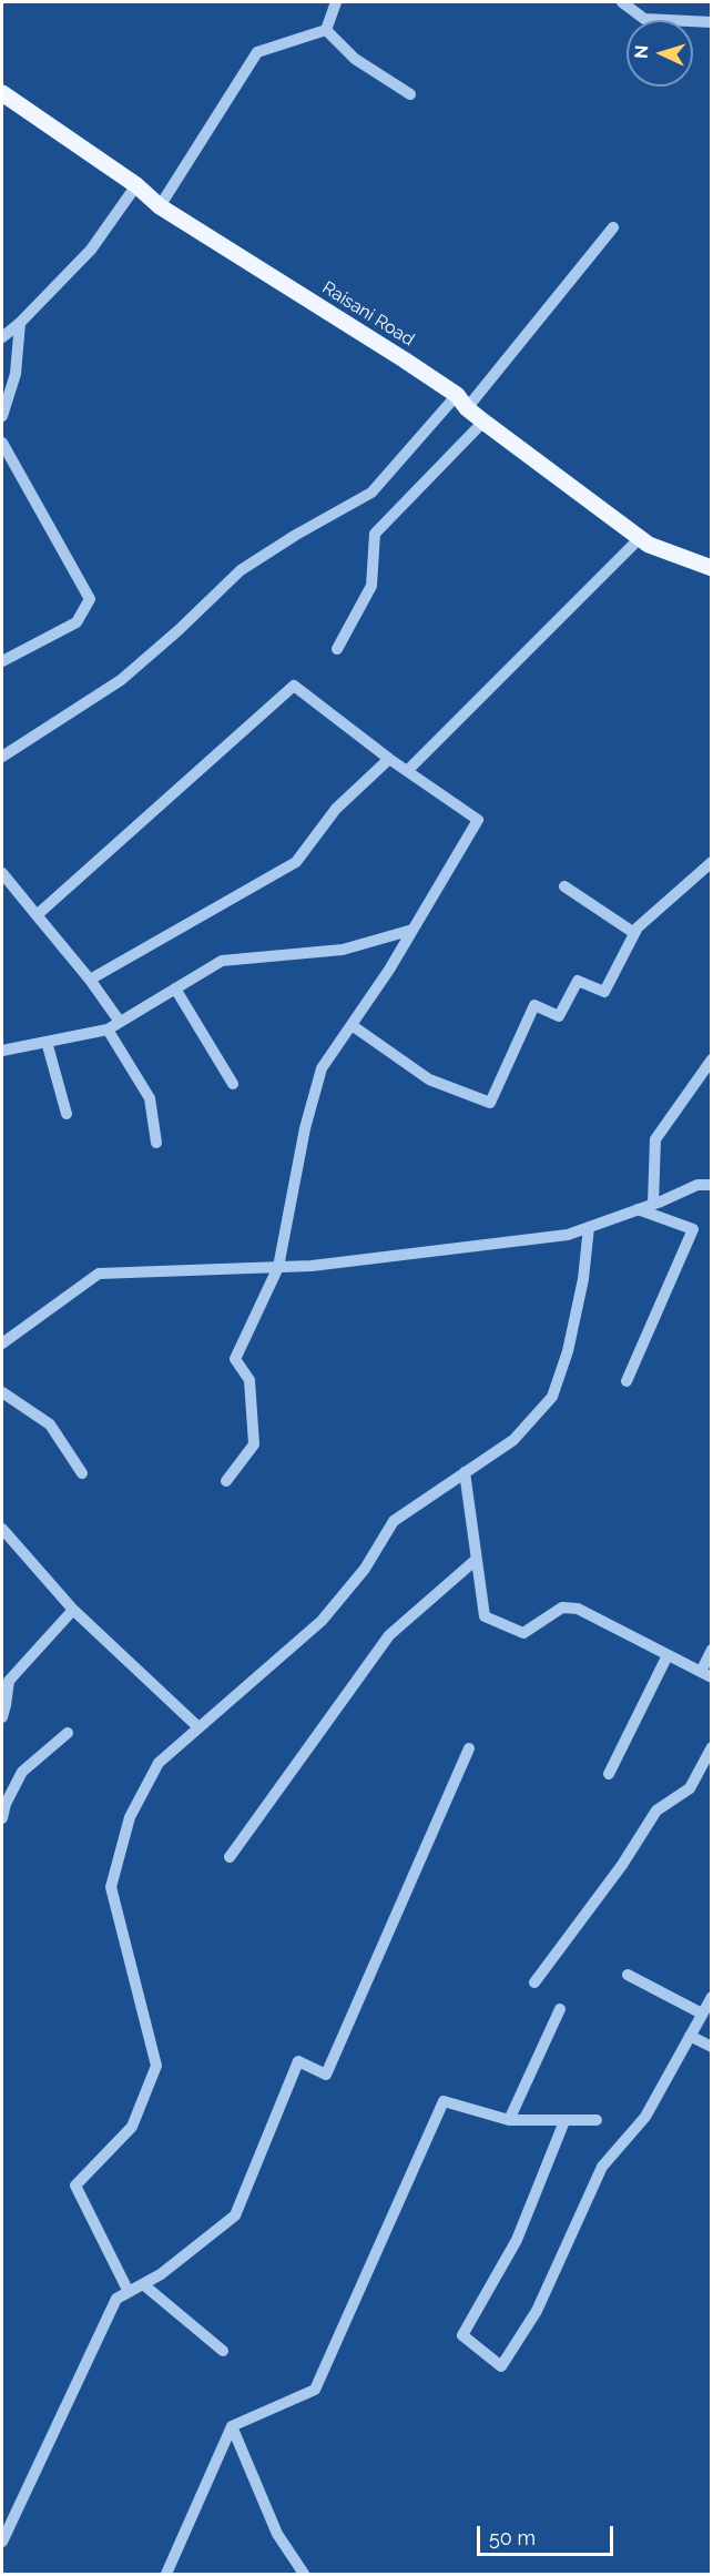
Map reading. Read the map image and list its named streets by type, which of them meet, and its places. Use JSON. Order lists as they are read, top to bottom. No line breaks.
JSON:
{"streets":{"main road":["Raisani Road"]},"scale_bar":"50 m","north":"left"}
